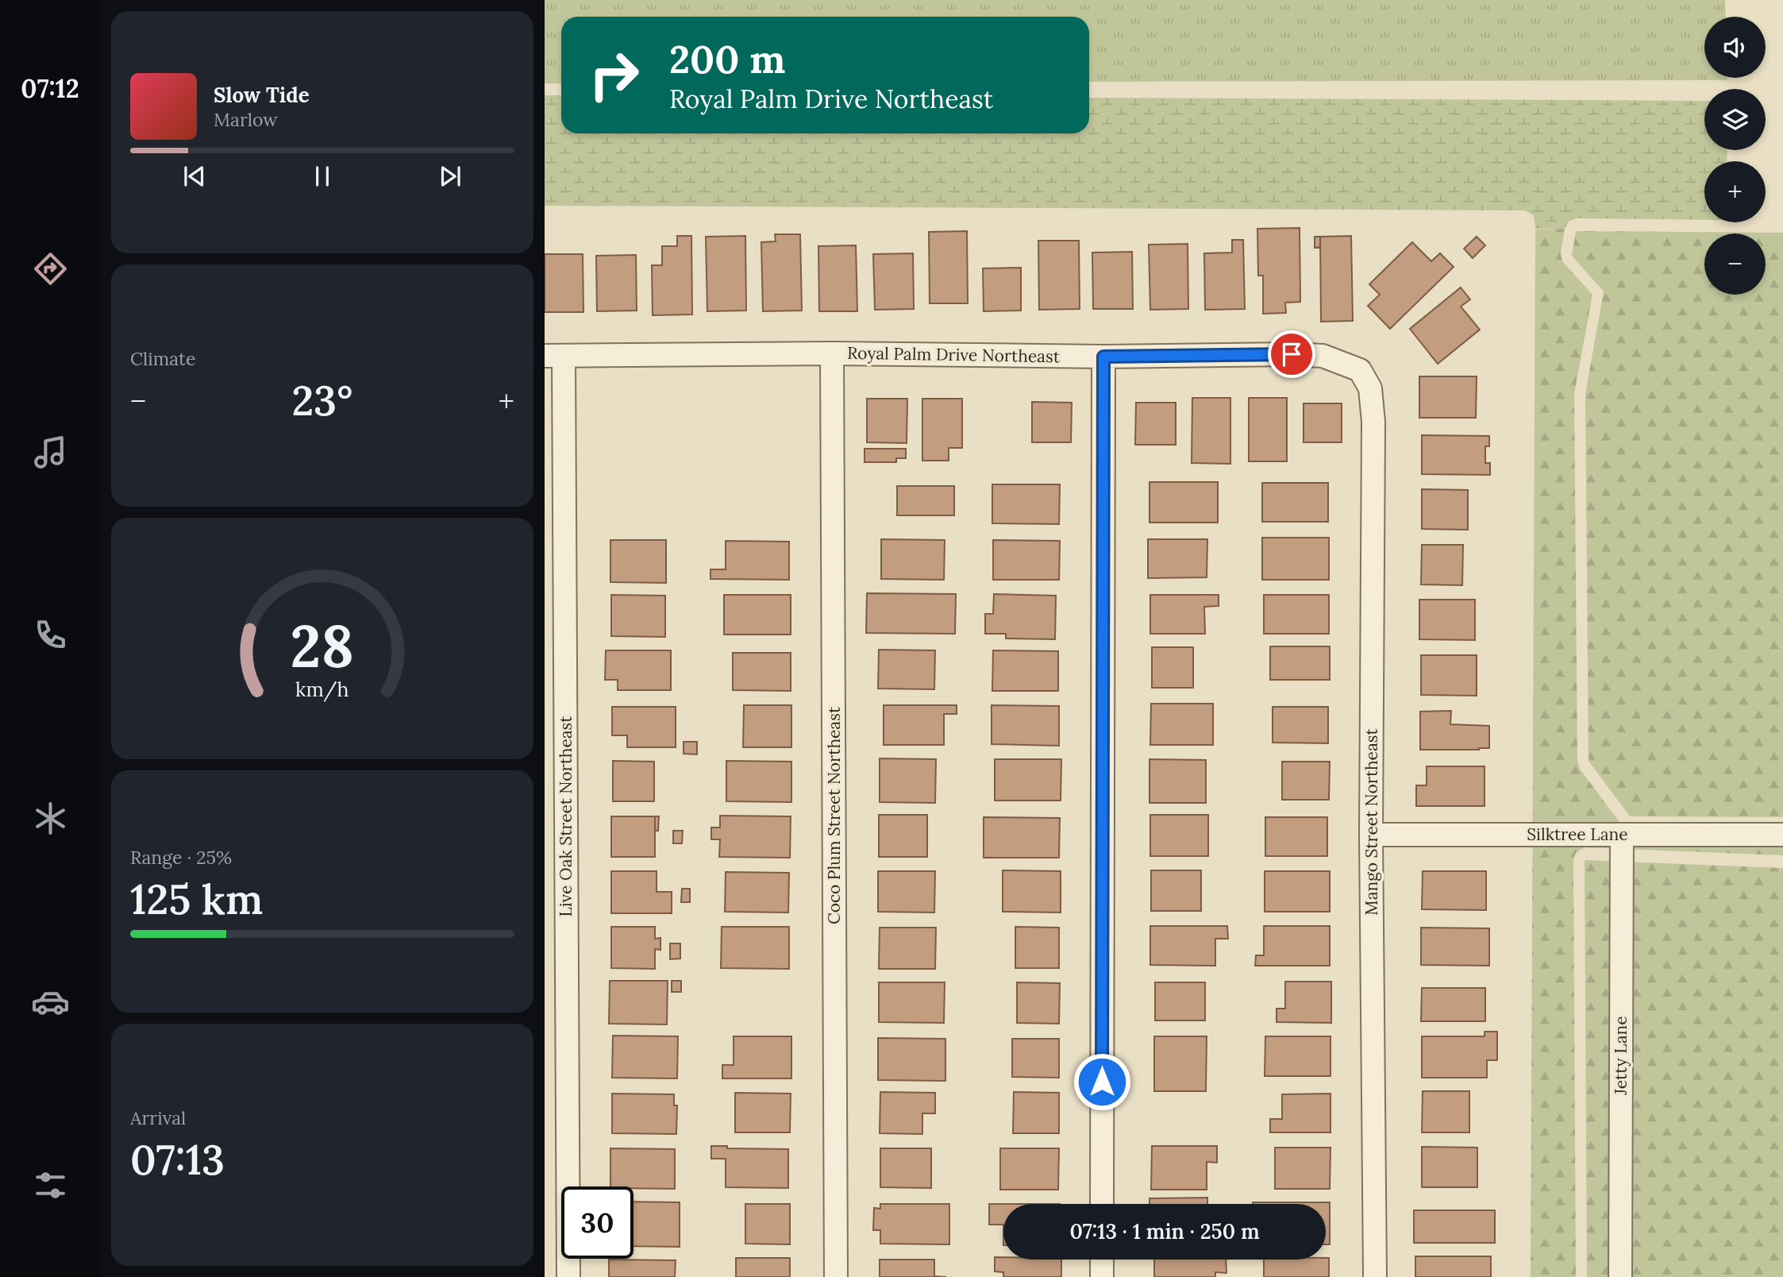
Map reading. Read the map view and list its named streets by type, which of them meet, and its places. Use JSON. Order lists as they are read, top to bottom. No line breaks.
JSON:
{"streets":{"street":["Royal Palm Drive Northeast","Coco Plum Street Northeast","Live Oak Street Northeast","Mango Street Northeast","Silktree Lane","Jetty Lane"]},"crossings":[["Royal Palm Drive Northeast","Coco Plum Street Northeast"],["Royal Palm Drive Northeast","Live Oak Street Northeast"],["Royal Palm Drive Northeast","Mango Street Northeast"],["Mango Street Northeast","Silktree Lane"],["Silktree Lane","Jetty Lane"]],"page":{"tabs":"07:12","map_buttons":["+","−"],"turn":["200 m","Royal Palm Drive Northeast"],"song":["Slow Tide","Marlow"],"tile":["Climate",["Range · 25%","125 km"],["Arrival","07:13"]],"heat":["−","23°","+"],"limit":"30","trip":"07:13 · 1 min · 250 m","gauge":["28","km/h"]}}
